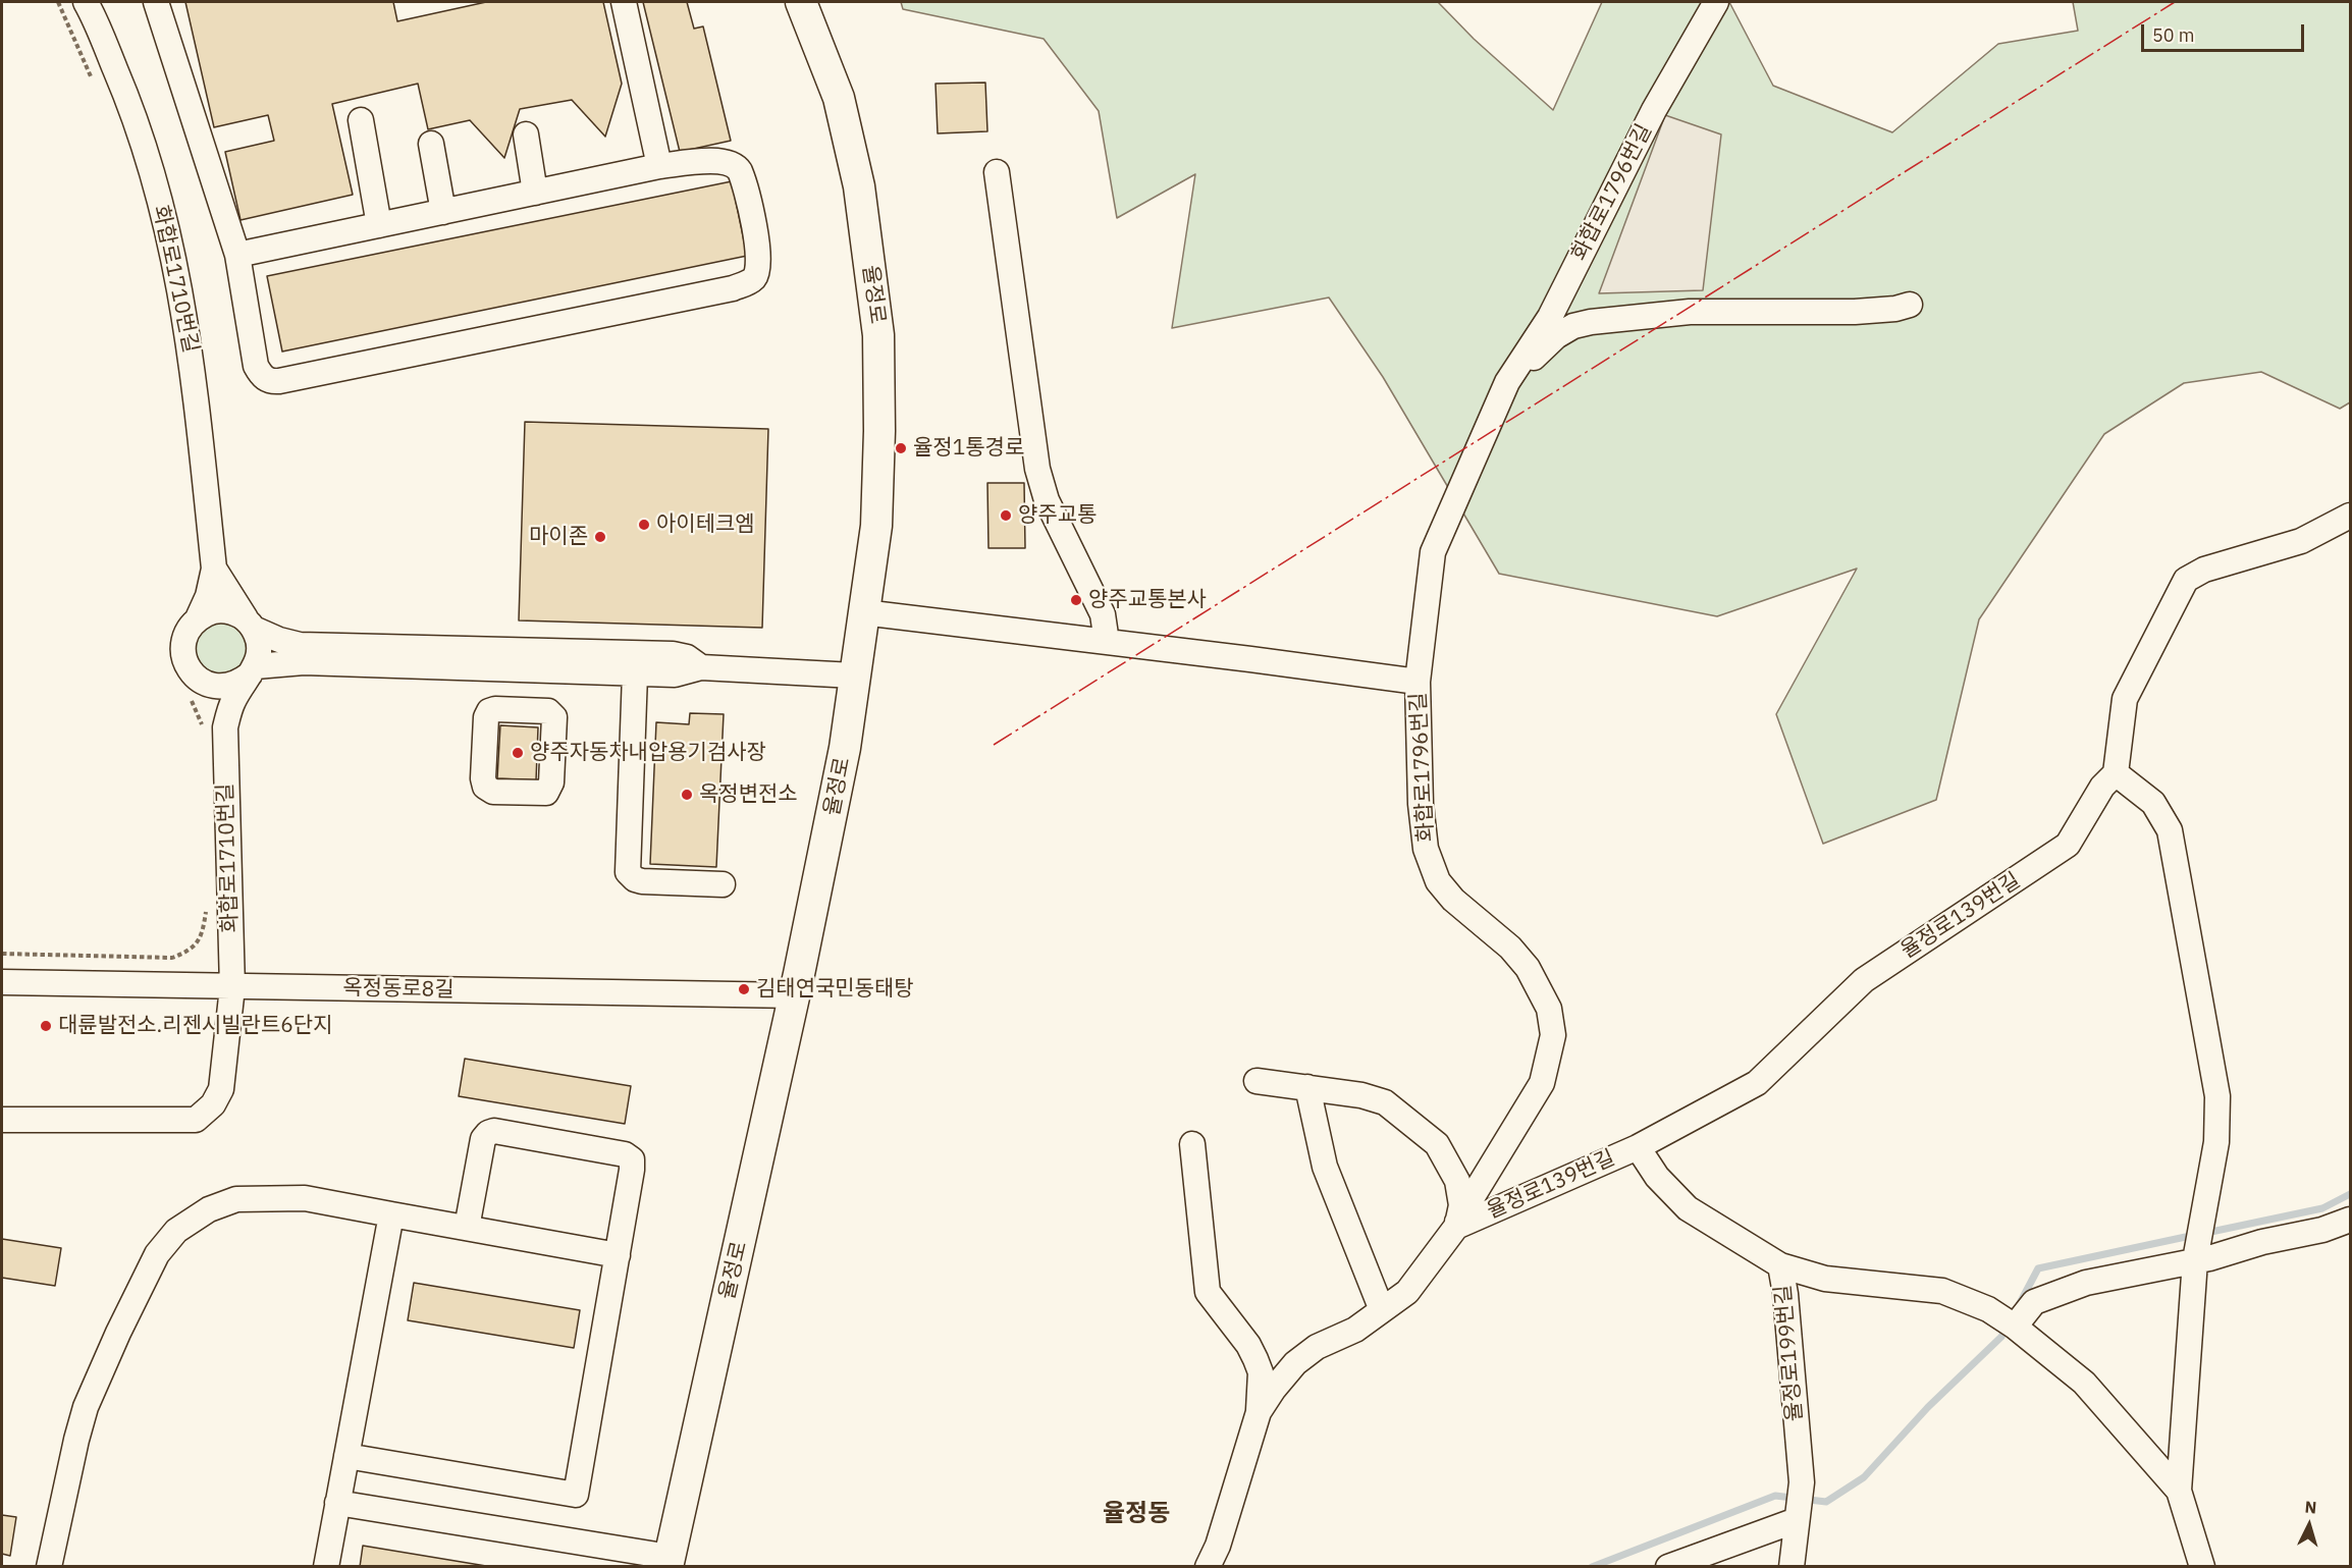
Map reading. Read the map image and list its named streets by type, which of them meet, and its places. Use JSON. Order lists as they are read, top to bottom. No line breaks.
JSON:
{"streets":{"main road":["율정로"],"street":["화합로1796번길","화합로1710번길","율정로139번길","옥정동로8길","율정로199번길"]},"crossings":[["화합로1796번길","율정로"],["화합로1796번길","율정로139번길"],["화합로1710번길","옥정동로8길"],["율정로","옥정동로8길"],["율정로139번길","율정로199번길"]],"districts":["율정동"],"places":["율정1통경로","양주교통","아이테크엠","마이존","양주교통본사","양주자동차내압용기검사장","옥정변전소","김태연국민동태탕","대륜발전소.리젠시빌란트6단지"],"scale_bar":"50 m","north":"top"}
